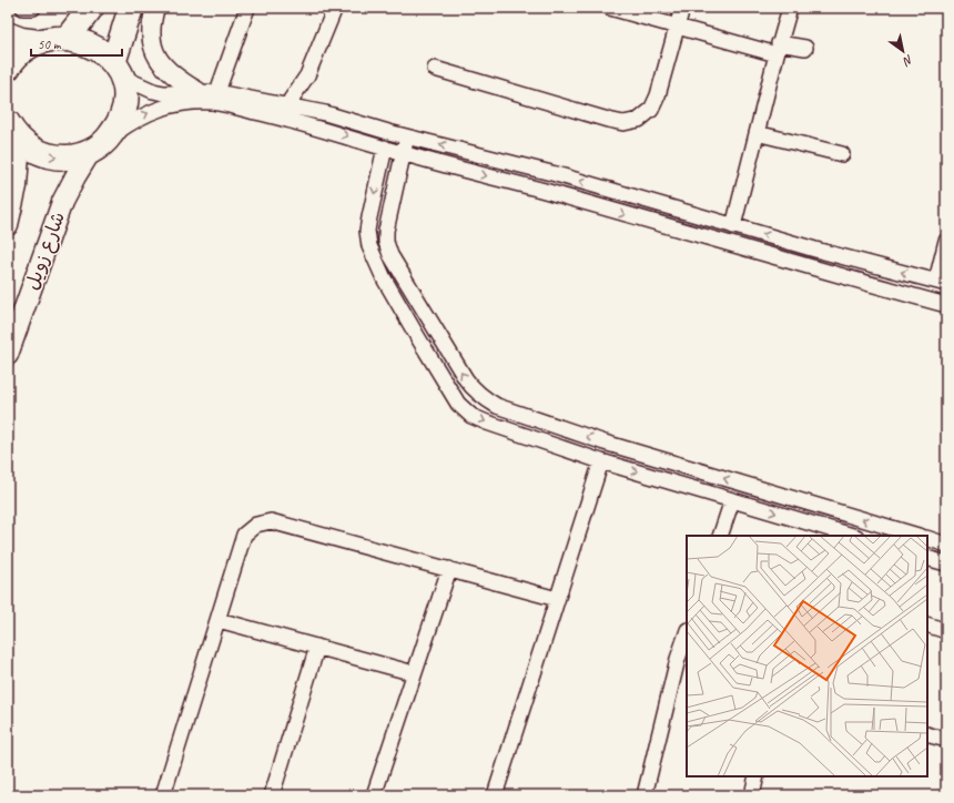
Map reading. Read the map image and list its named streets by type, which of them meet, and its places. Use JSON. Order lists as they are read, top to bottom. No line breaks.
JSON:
{"streets":{"main road":["شارع زويل"]},"scale_bar":"50 m","north":"bottom right"}
